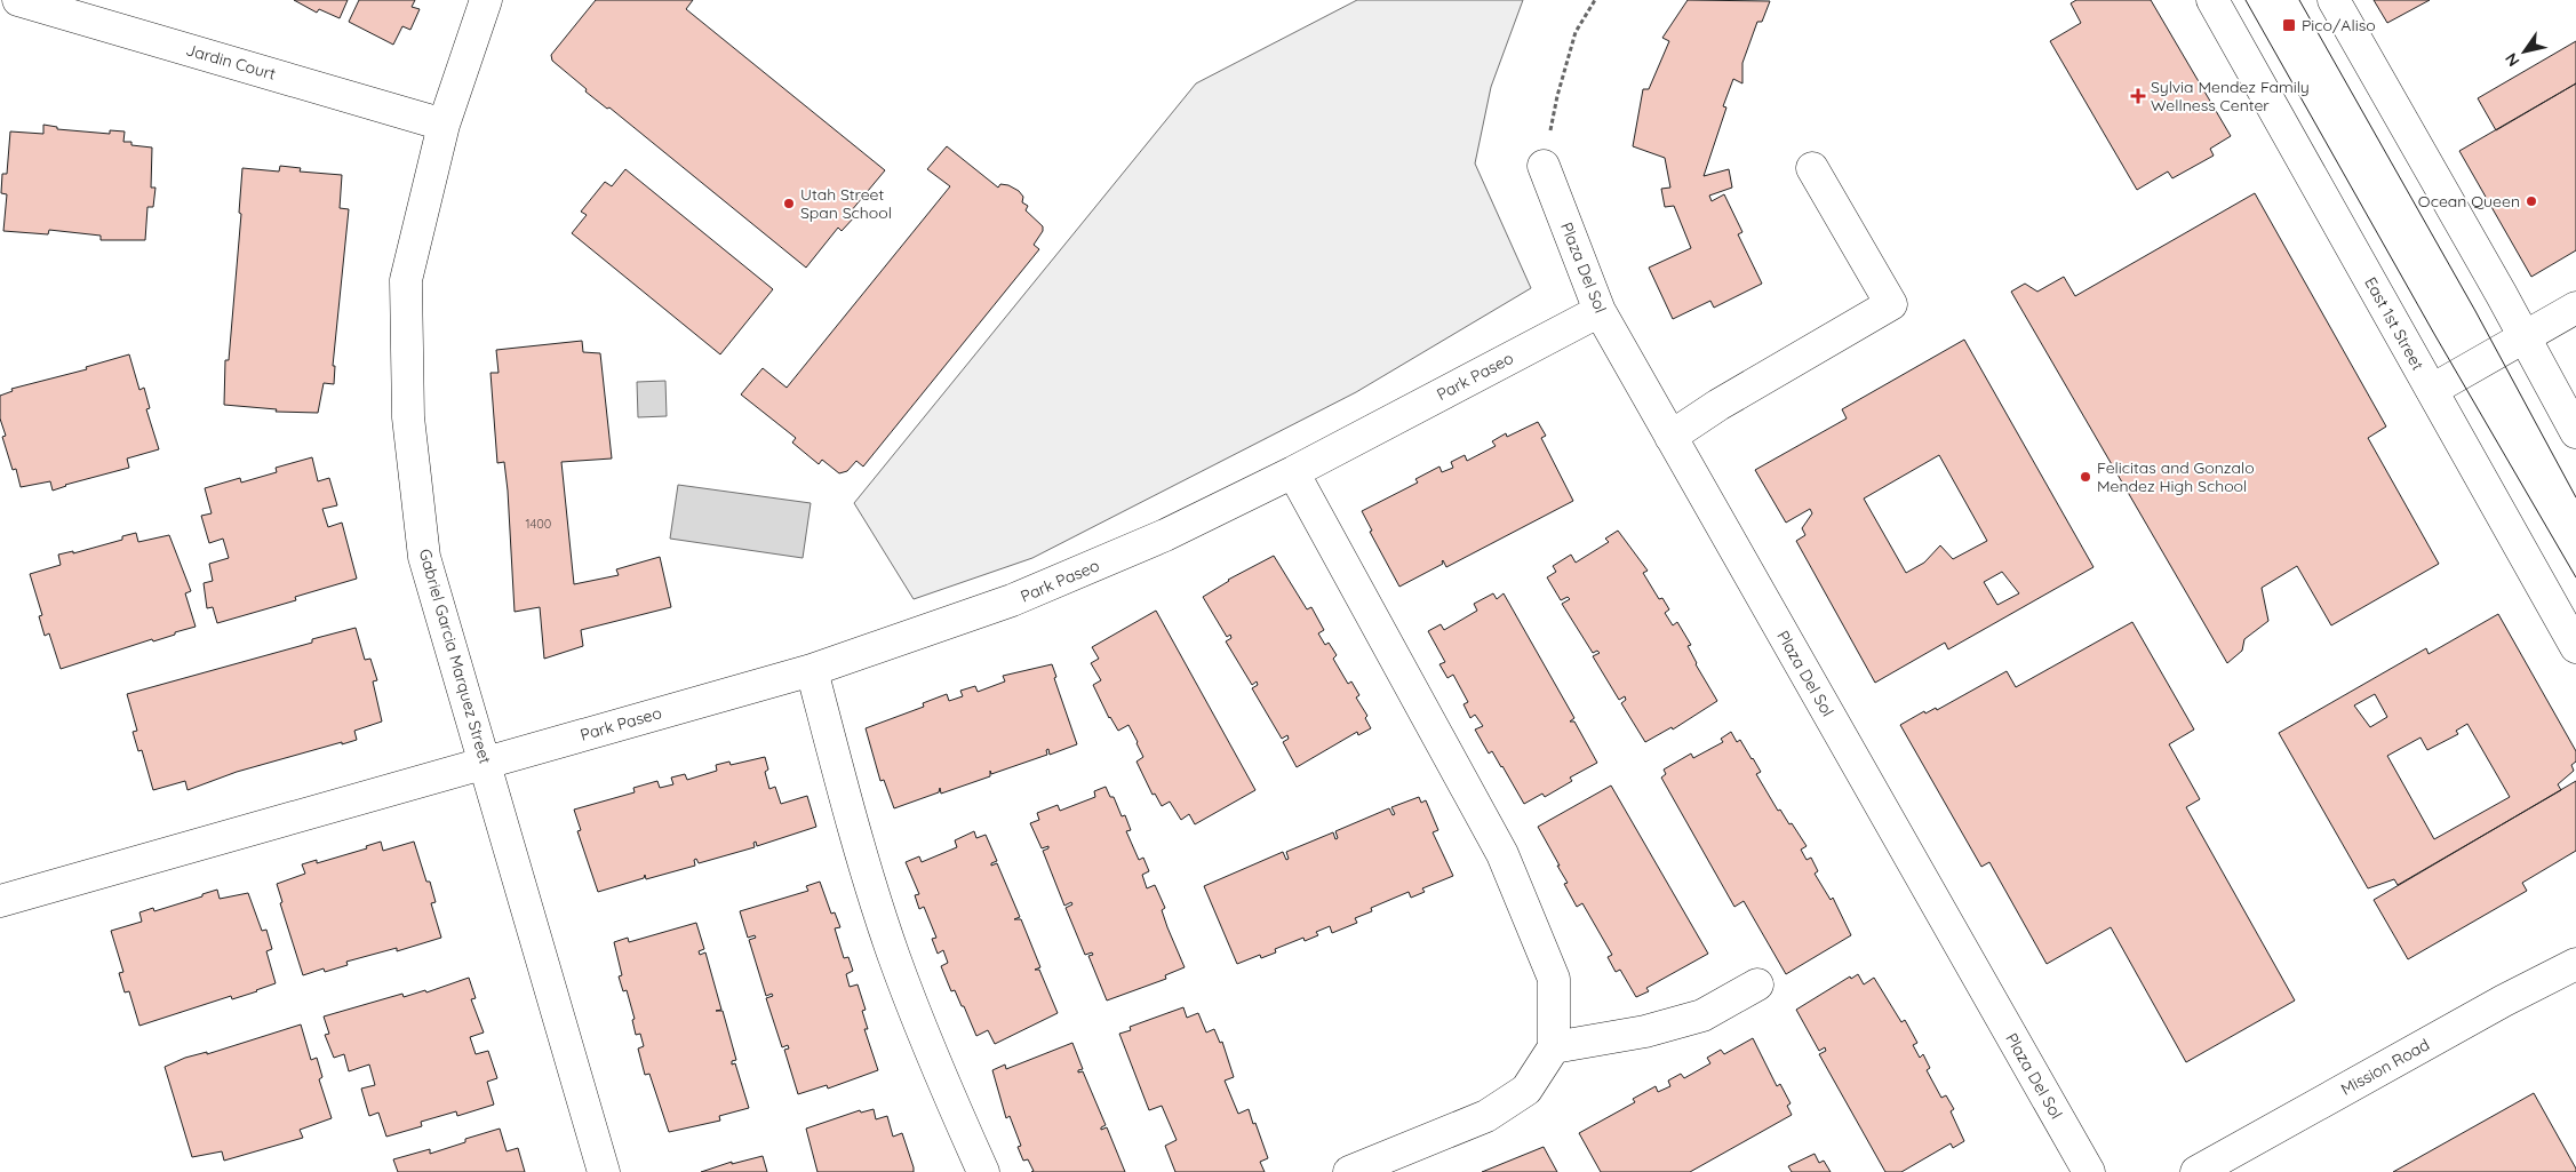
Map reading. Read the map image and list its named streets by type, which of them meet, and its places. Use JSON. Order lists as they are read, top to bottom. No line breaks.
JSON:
{"streets":{"street":["Jardin Court","Plaza Del Sol","East 1st Street","Park Paseo","Gabriel Garcia Marquez Street","Mission Road"]},"crossings":[["Jardin Court","Gabriel Garcia Marquez Street"],["Plaza Del Sol","Park Paseo"],["Park Paseo","Gabriel Garcia Marquez Street"]],"places":{"transit":["Pico/Aliso"],"health":["Sylvia Mendez Family Wellness Center"],"other":["Ocean Queen","Utah Street Span School","Felicitas and Gonzalo Mendez High School"]},"house_numbers":["1400"],"north":"bottom left"}
